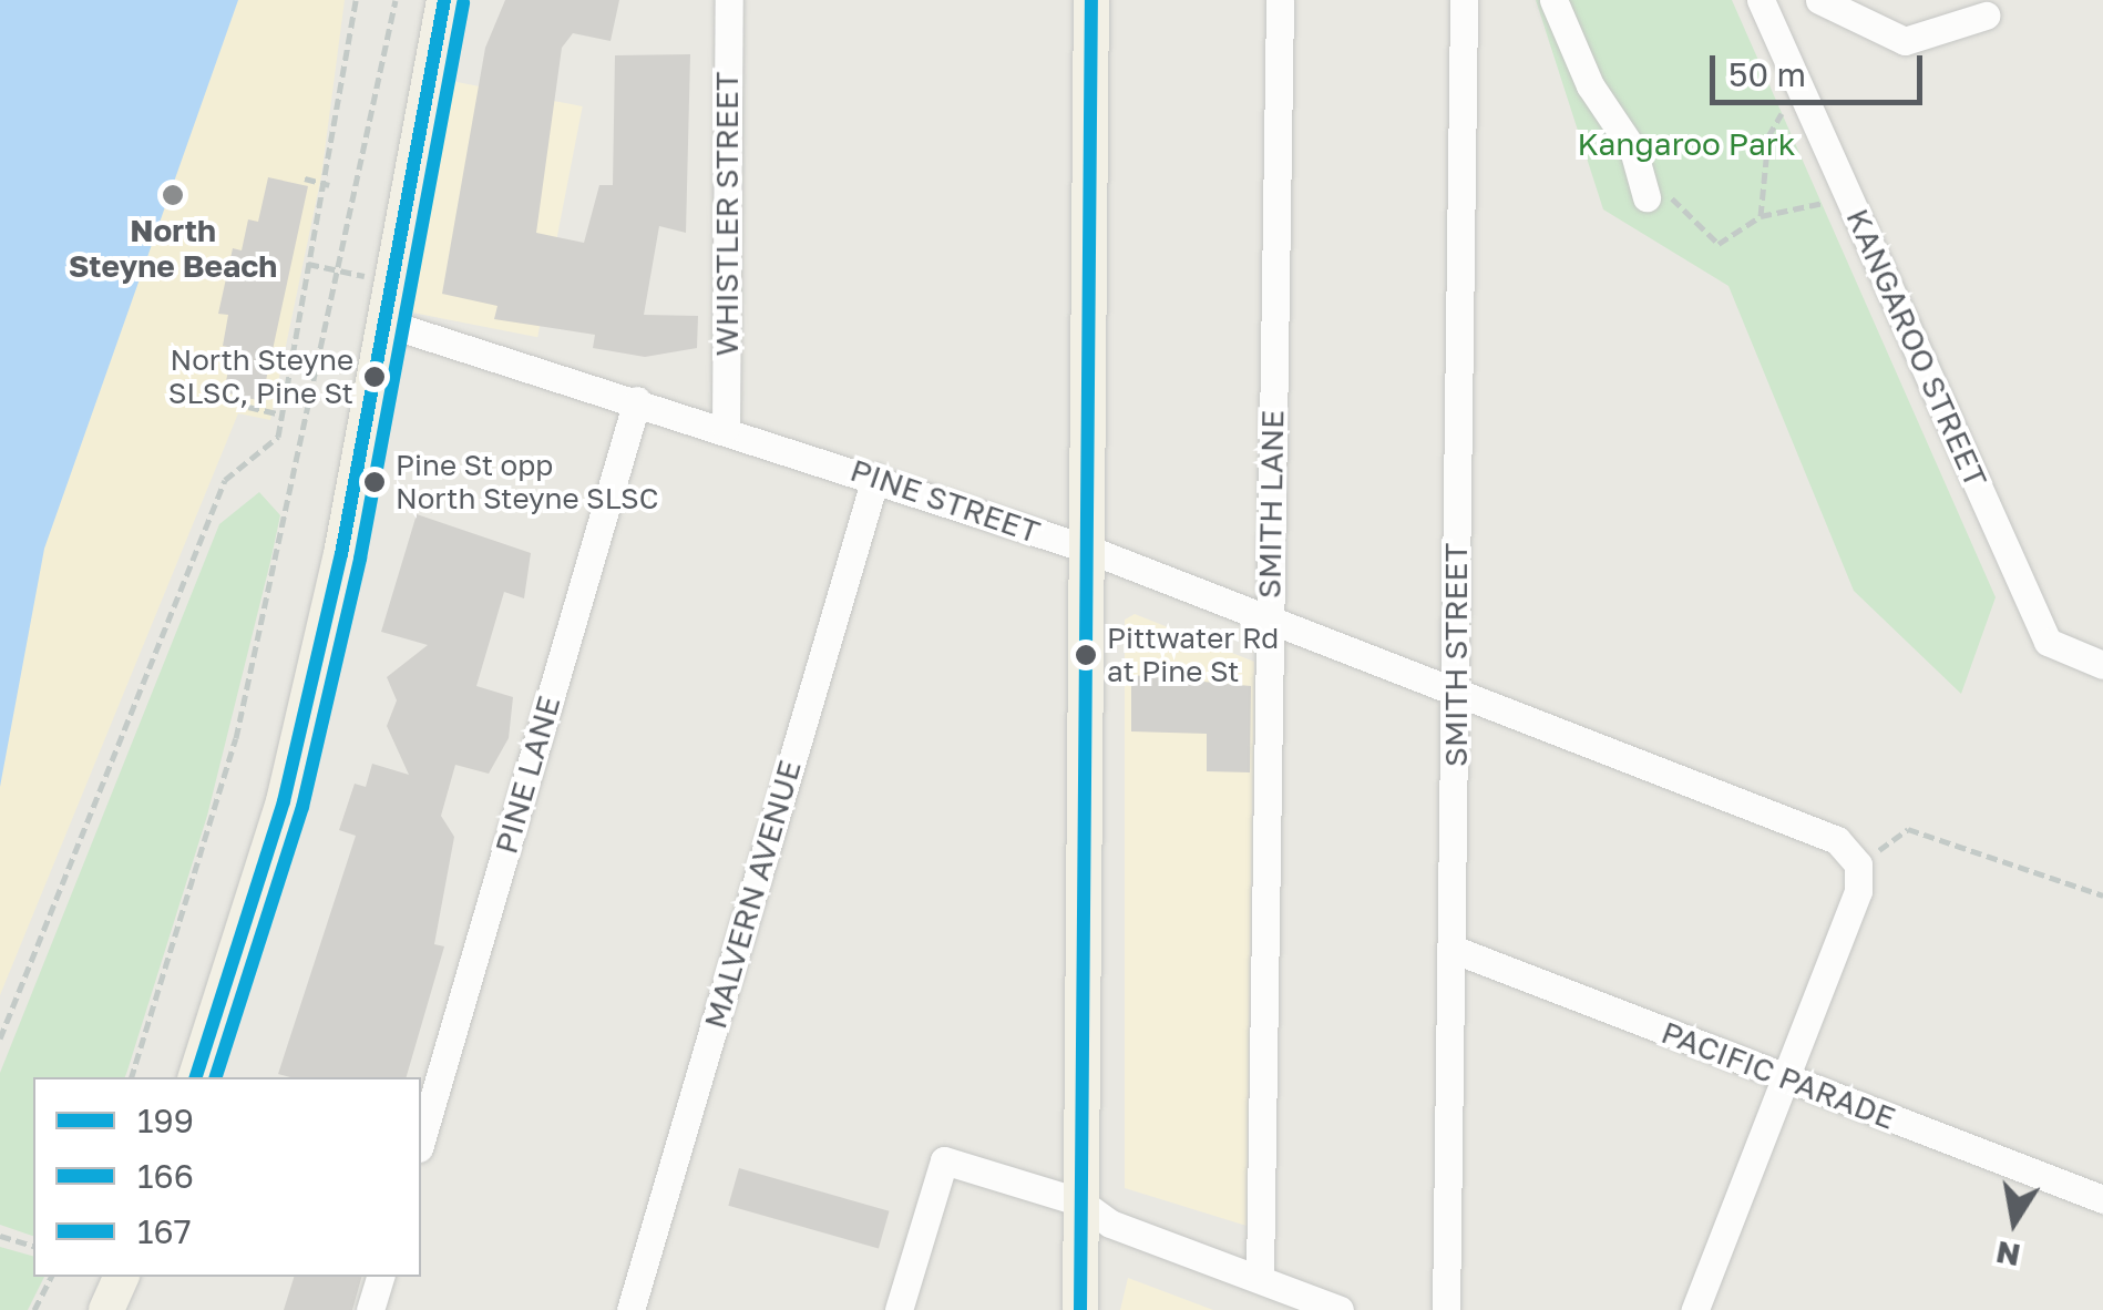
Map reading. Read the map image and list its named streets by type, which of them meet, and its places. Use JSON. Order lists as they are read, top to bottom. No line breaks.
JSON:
{"streets":{"street":["WHISTLER STREET","KANGAROO STREET","PINE STREET","SMITH LANE","SMITH STREET","PINE LANE","MALVERN AVENUE","PACIFIC PARADE"]},"crossings":[["WHISTLER STREET","PINE STREET"],["PINE STREET","SMITH LANE"],["PINE STREET","SMITH STREET"],["PINE STREET","PINE LANE"],["PINE STREET","MALVERN AVENUE"],["SMITH STREET","PACIFIC PARADE"]],"parks":["Kangaroo Park"],"places":["North Steyne Beach","North Steyne SLSC, Pine St","Pine St opp North Steyne SLSC","Pittwater Rd at Pine St"],"lines":["transit line 199","transit line 166","transit line 167"],"legend":["199","166","167"],"scale_bar":"50 m","north":"bottom"}
